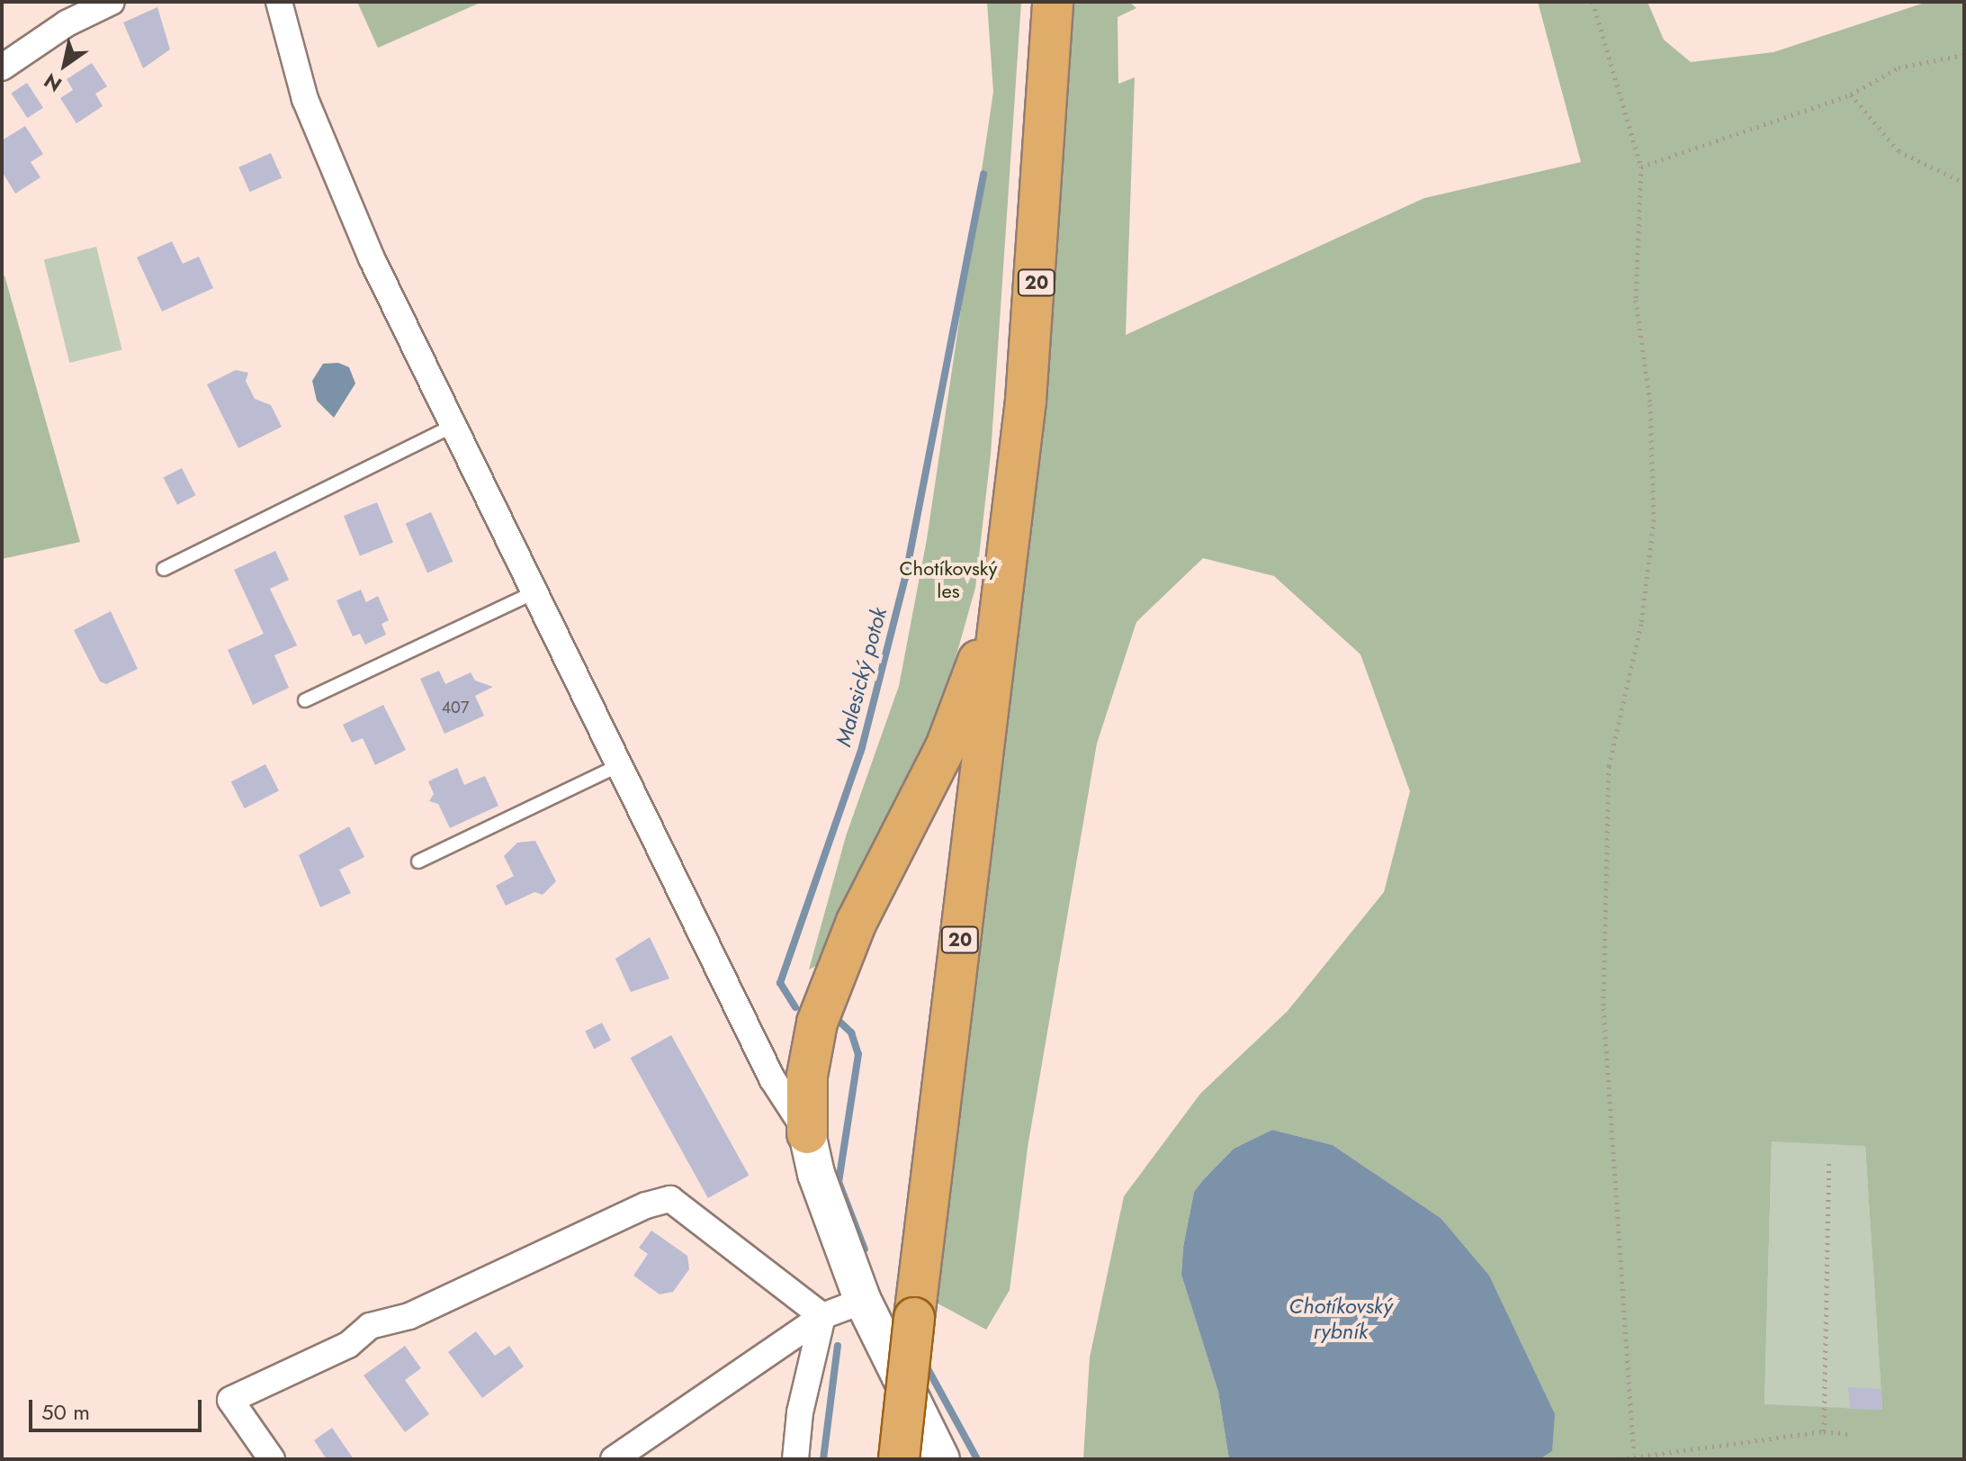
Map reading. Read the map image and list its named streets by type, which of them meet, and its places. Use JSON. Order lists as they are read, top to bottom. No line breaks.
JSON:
{"streets":{"main road":["20"]},"water":["Malesický potok","Chotíkovský rybník"],"parks":["Chotíkovský les"],"house_numbers":["407"],"scale_bar":"50 m","north":"bottom left"}
